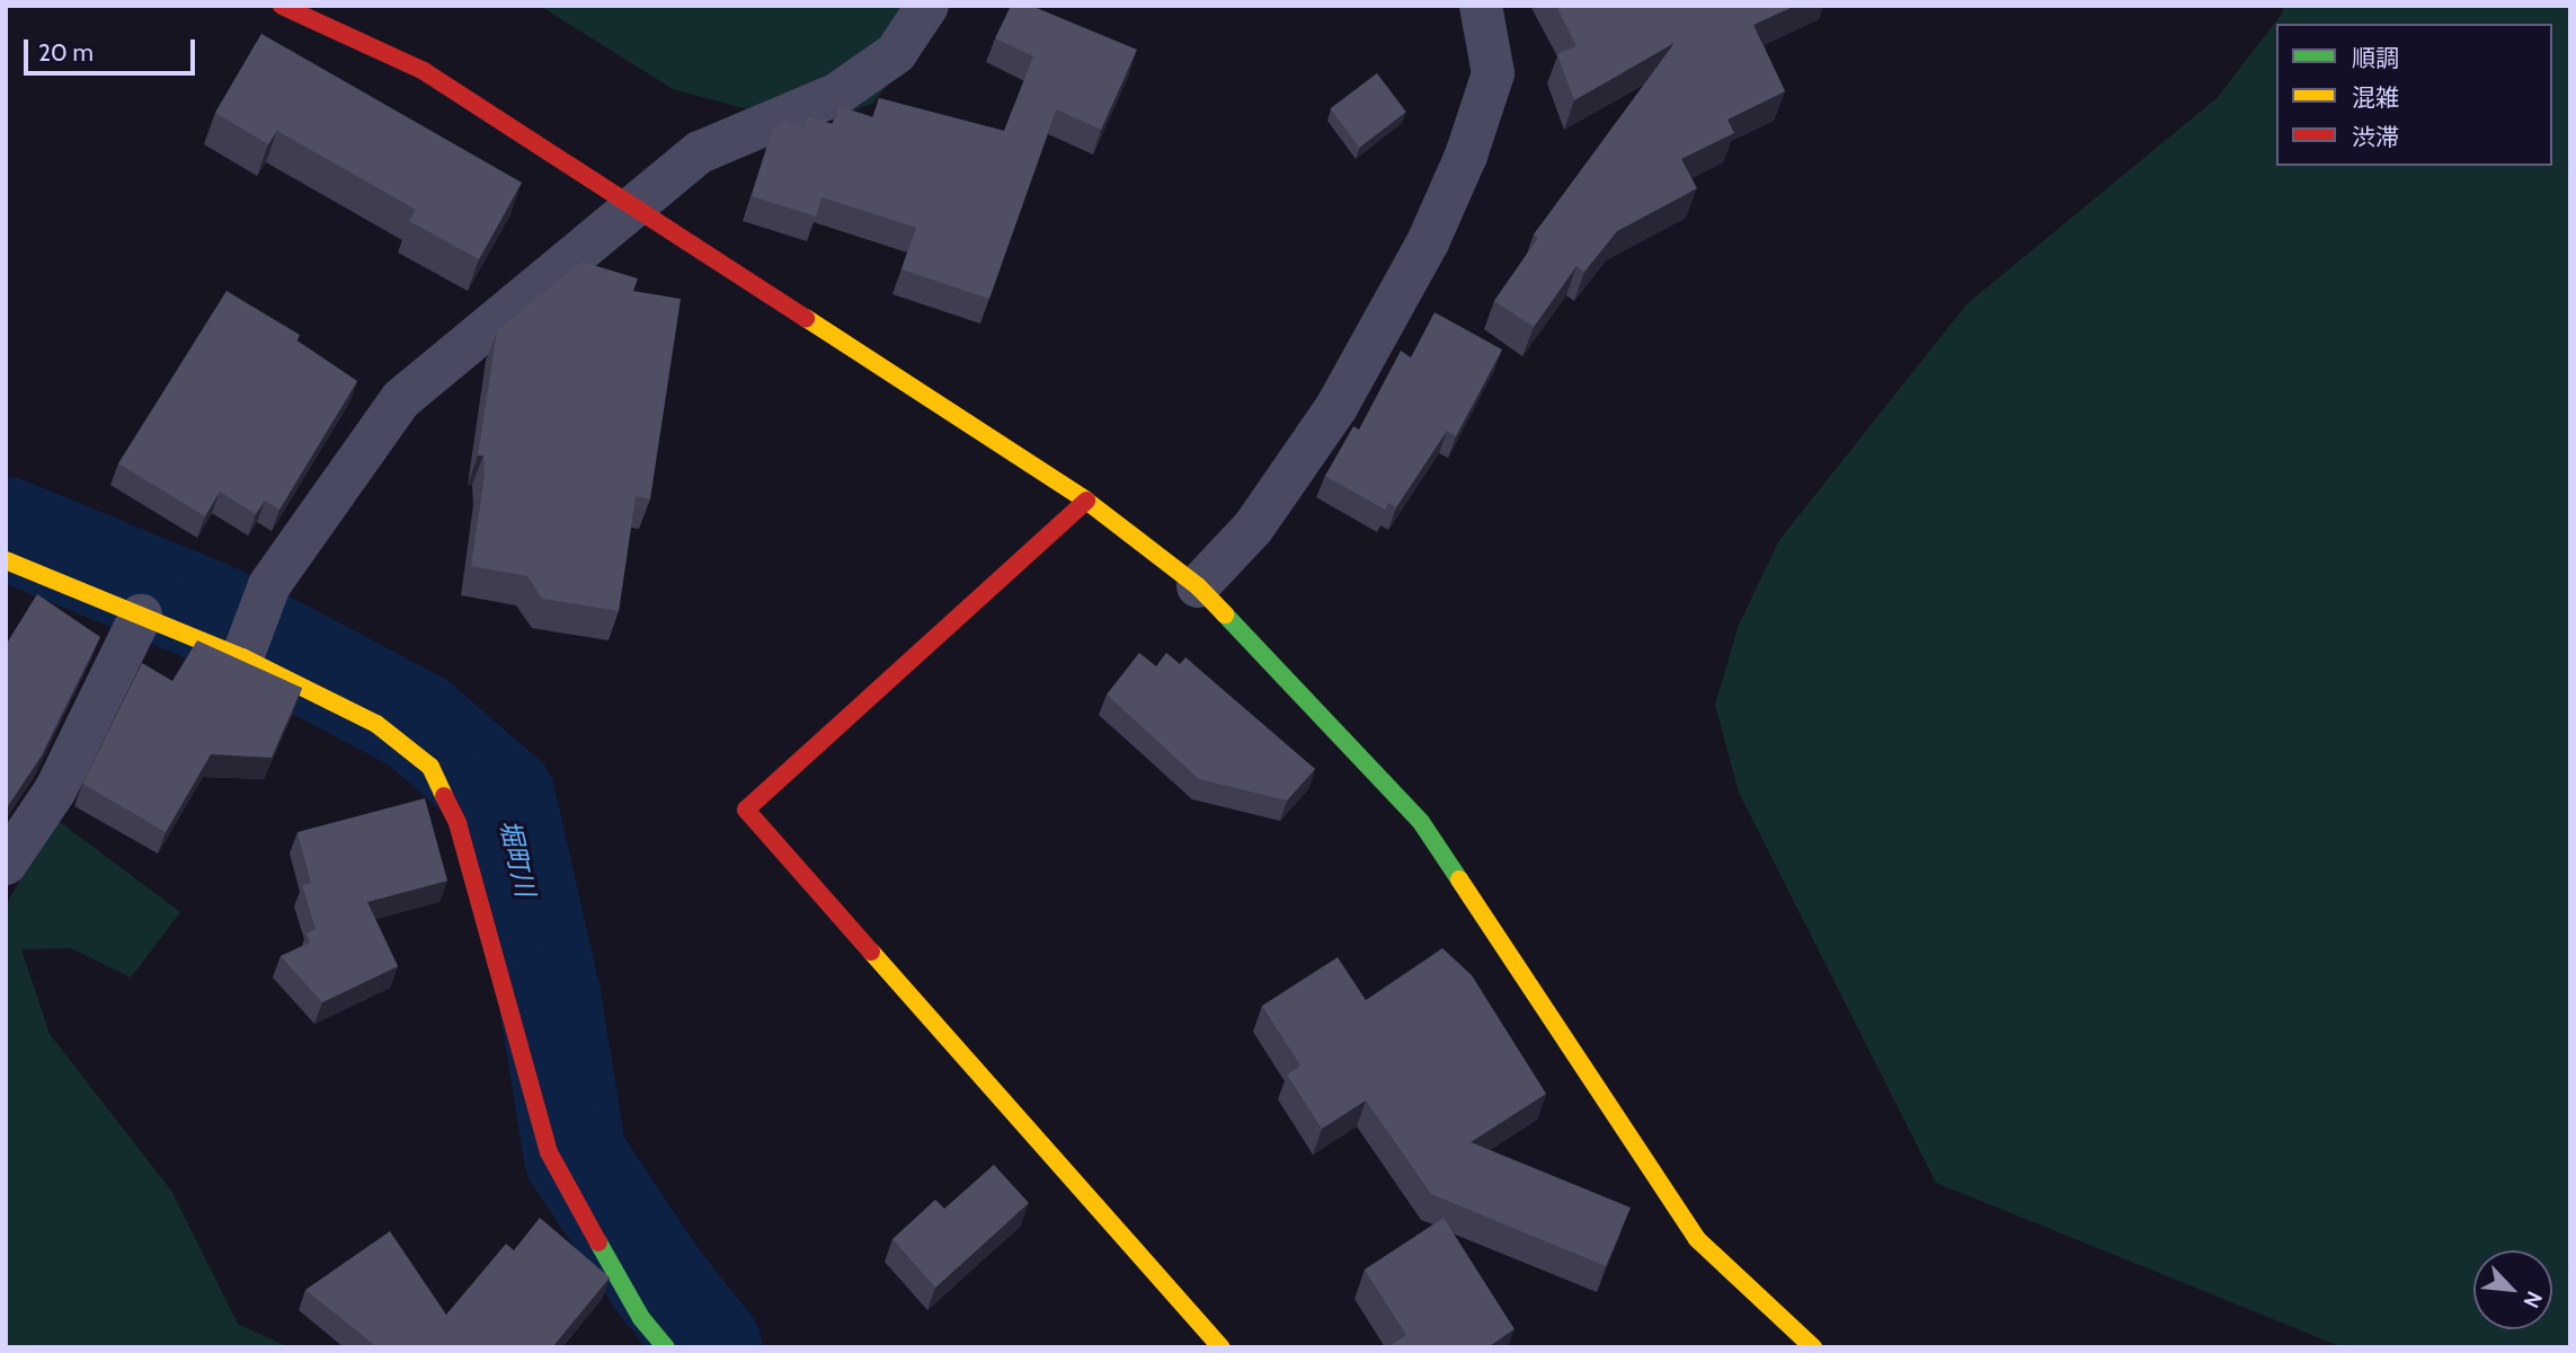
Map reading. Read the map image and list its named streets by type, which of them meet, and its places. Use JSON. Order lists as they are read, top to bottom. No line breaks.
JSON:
{"water":["堀町川"],"legend":["順調","混雑","渋滞"],"scale_bar":"20 m","north":"bottom right"}
